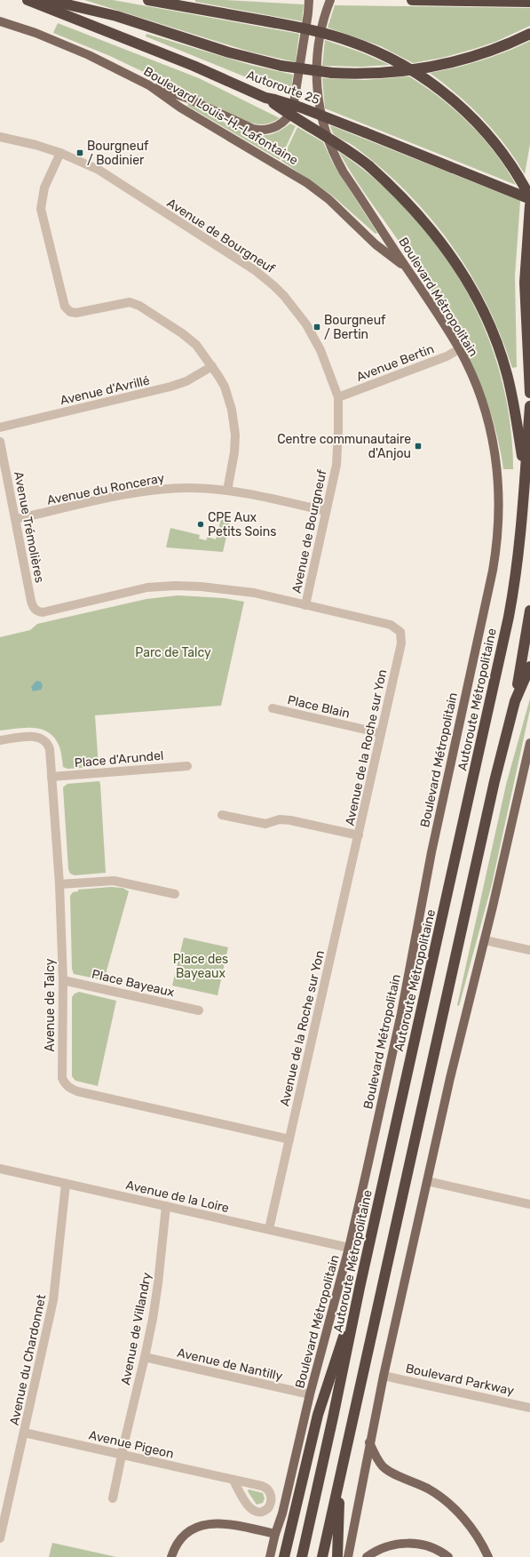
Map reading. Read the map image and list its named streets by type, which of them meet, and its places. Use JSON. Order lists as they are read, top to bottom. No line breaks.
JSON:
{"streets":{"highway":["Autoroute 25","Autoroute Métropolitaine"],"main road":["Boulevard Louis-H.-Lafontaine","Boulevard Métropolitain"],"street":["Avenue de Bourgneuf","Avenue Bertin","Avenue d'Avrillé","Avenue du Ronceray","Avenue Trémolières","Place Blain","Avenue de la Roche sur Yon","Place d'Arundel","Place Bayeaux","Avenue de Talcy","Avenue de la Loire","Avenue de Villandry","Avenue du Chardonnet","Avenue de Nantilly","Boulevard Parkway","Avenue Pigeon"]},"crossings":[["Boulevard Louis-H.-Lafontaine","Boulevard Métropolitain"],["Avenue de Bourgneuf","Avenue Bertin"],["Avenue de Bourgneuf","Avenue du Ronceray"],["Avenue de Bourgneuf","Avenue de la Roche sur Yon"],["Boulevard Métropolitain","Avenue Bertin"],["Boulevard Métropolitain","Avenue de la Loire"],["Boulevard Métropolitain","Avenue de Nantilly"],["Avenue du Ronceray","Avenue Trémolières"],["Avenue Trémolières","Avenue de la Roche sur Yon"],["Place Blain","Avenue de la Roche sur Yon"],["Avenue de la Roche sur Yon","Avenue de Talcy"],["Avenue de la Roche sur Yon","Avenue de la Loire"],["Place d'Arundel","Avenue de Talcy"],["Place Bayeaux","Avenue de Talcy"],["Avenue de la Loire","Avenue de Villandry"],["Avenue de la Loire","Avenue du Chardonnet"],["Avenue de Villandry","Avenue de Nantilly"],["Avenue de Villandry","Avenue Pigeon"],["Avenue du Chardonnet","Avenue Pigeon"]],"parks":["Parc de Talcy","Place des Bayeaux"],"places":{"transit":["Bourgneuf / Bodinier","Bourgneuf / Bertin","Centre communautaire d'Anjou"],"other":["CPE Aux Petits Soins"]}}
